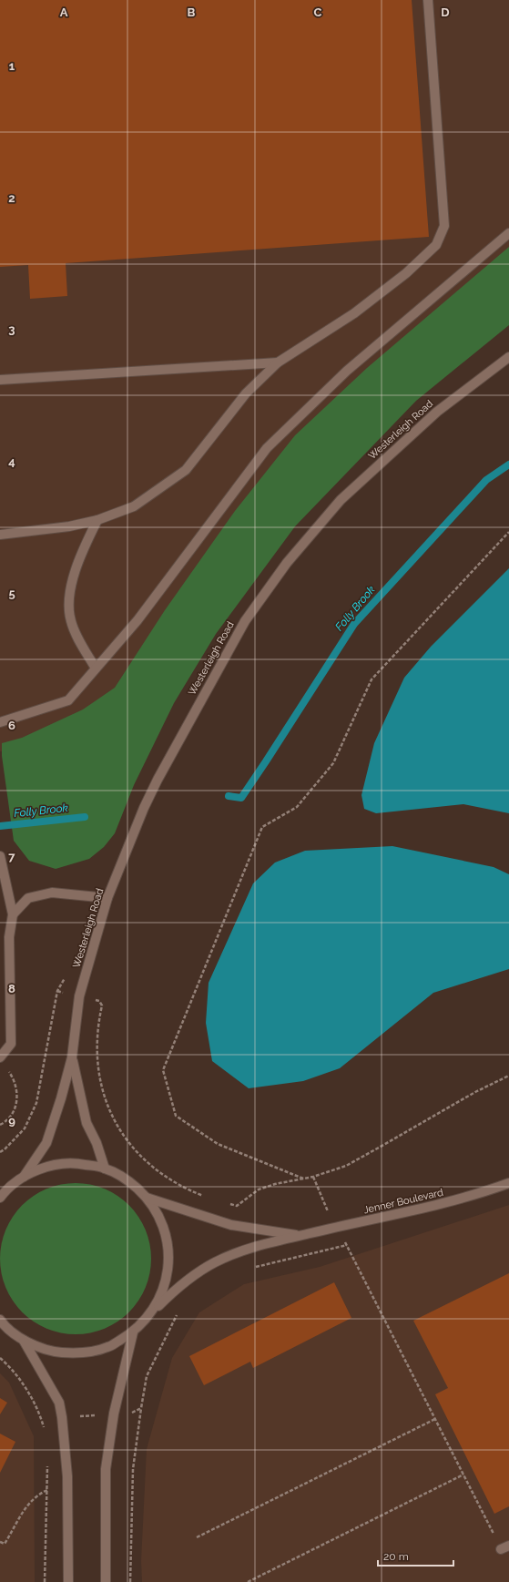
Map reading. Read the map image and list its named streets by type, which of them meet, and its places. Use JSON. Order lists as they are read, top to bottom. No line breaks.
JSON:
{"streets":{"street":["Westerleigh Road","Jenner Boulevard"]},"water":["Folly Brook"],"scale_bar":"20 m","grid":{"columns":["A","B","C","D"],"rows":["1","2","3","4","5","6","7","8","9"]}}
